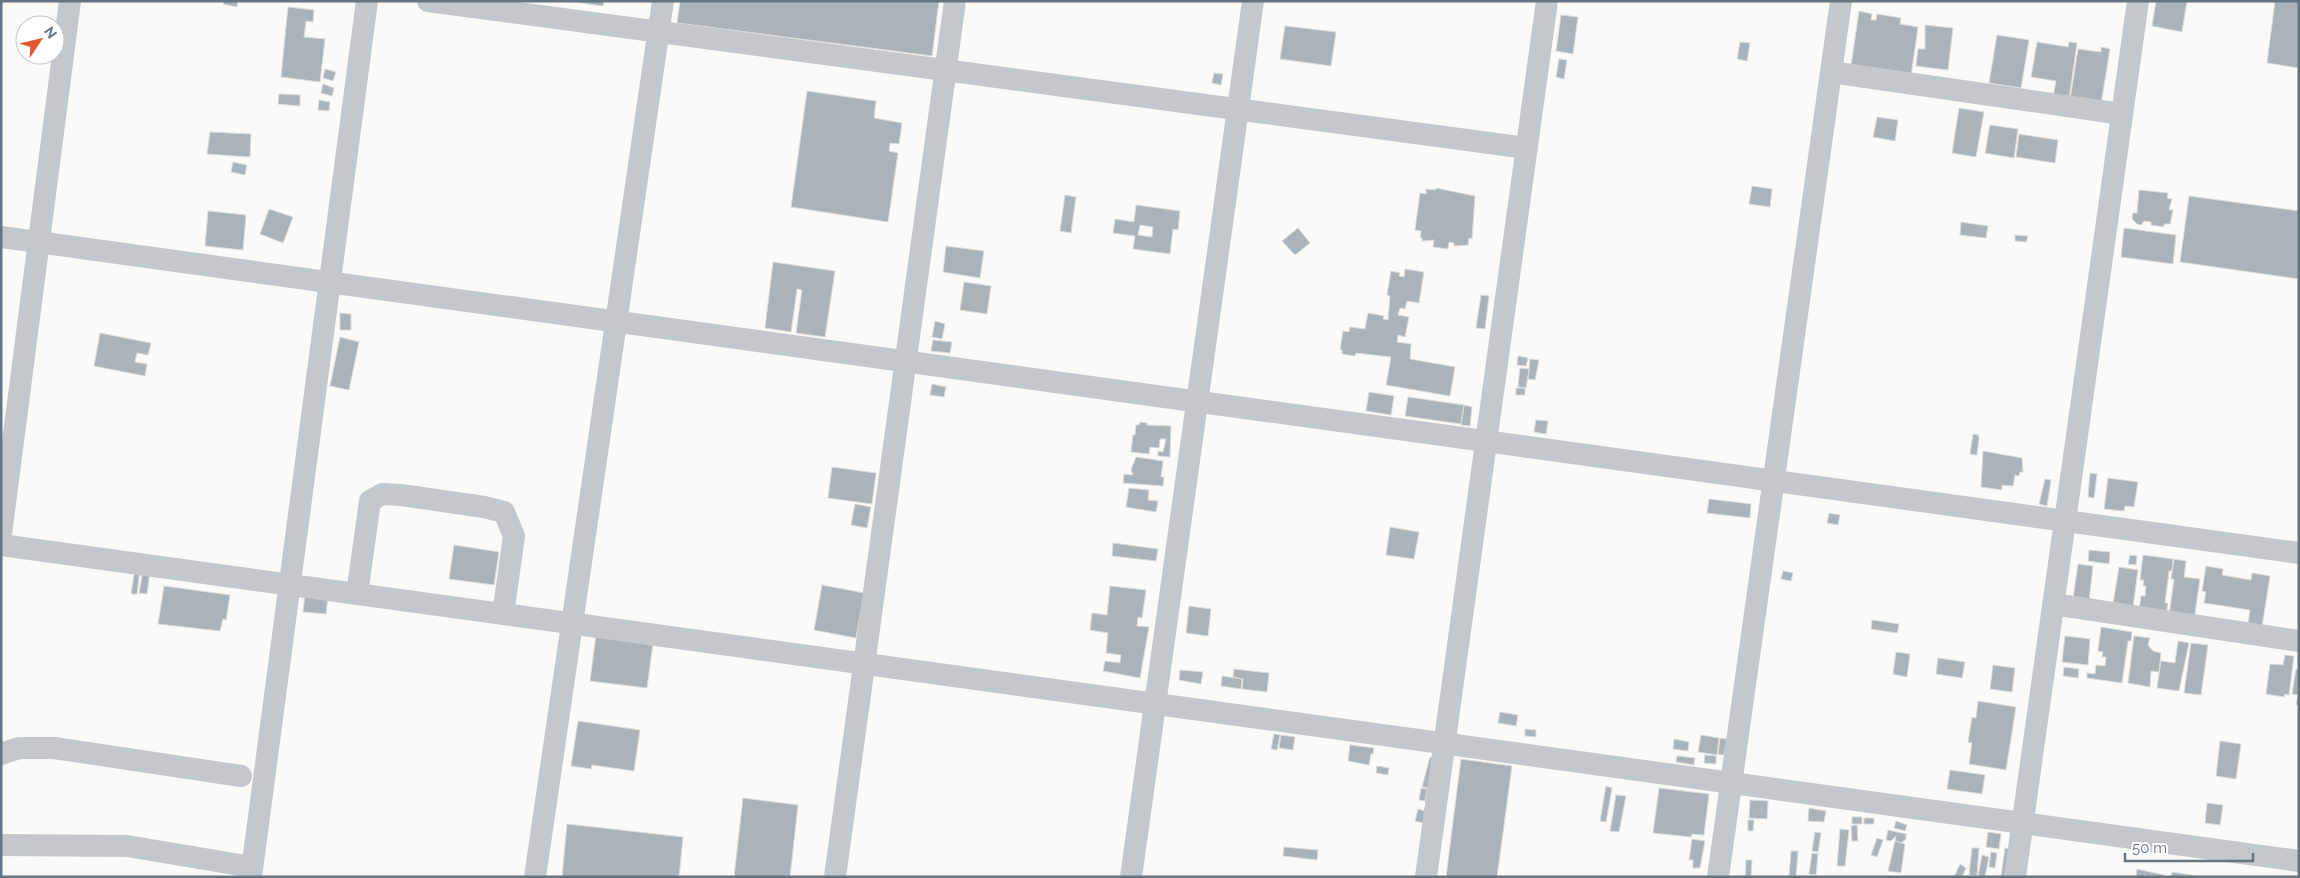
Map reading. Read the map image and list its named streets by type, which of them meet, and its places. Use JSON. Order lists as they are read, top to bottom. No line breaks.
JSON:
{"scale_bar":"50 m","north":"top right"}
